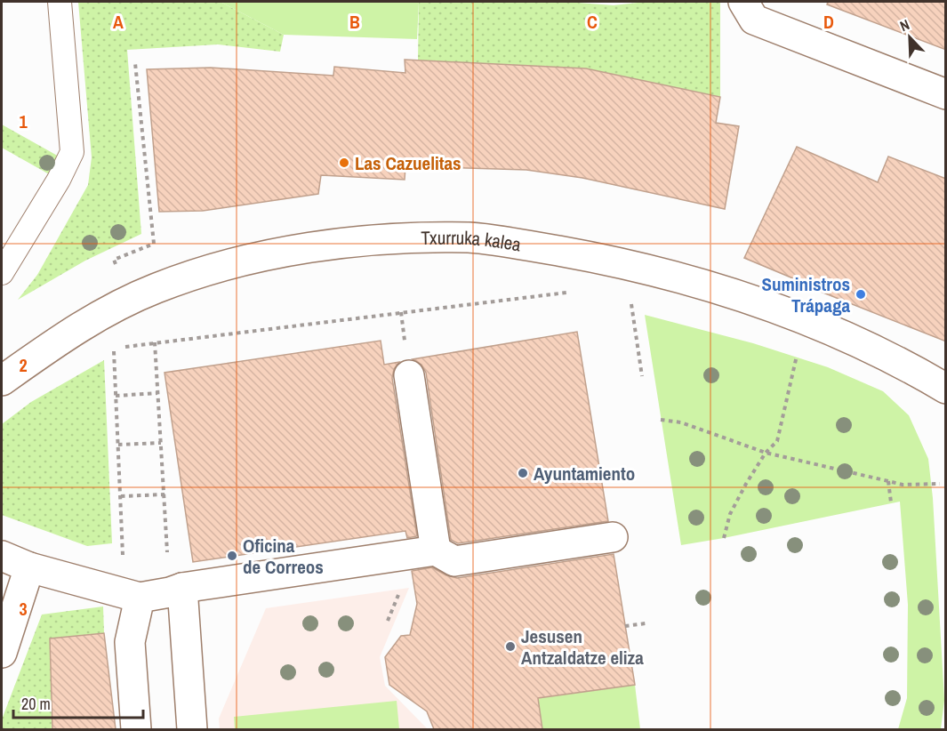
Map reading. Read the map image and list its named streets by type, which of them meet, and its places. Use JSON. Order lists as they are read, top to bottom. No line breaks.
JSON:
{"streets":{"street":["Txurruka kalea"]},"places":["Las Cazuelitas","Suministros Trápaga","Ayuntamiento","Oficina de Correos","Jesusen Antzaldatze eliza"],"scale_bar":"20 m","north":"top left","grid":{"columns":["A","B","C","D"],"rows":["1","2","3"]}}
